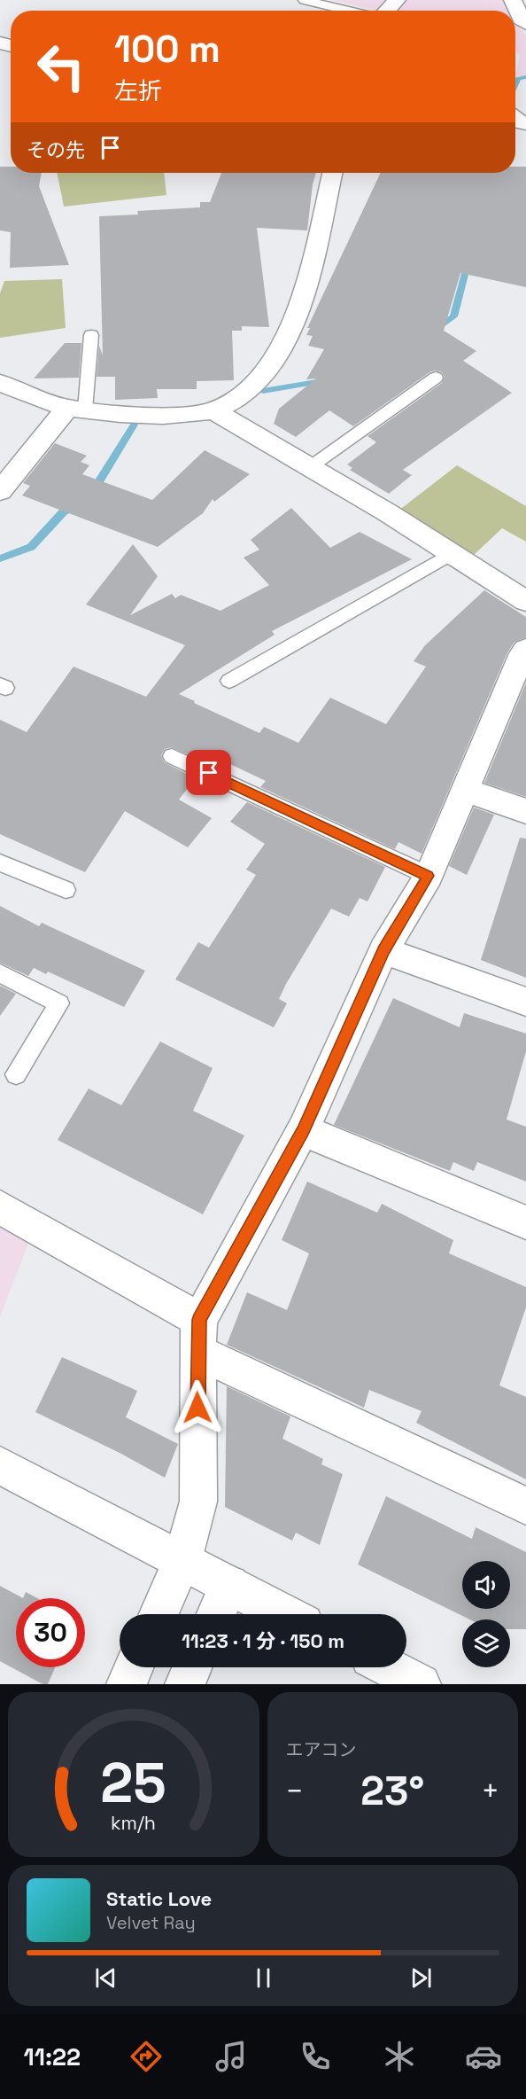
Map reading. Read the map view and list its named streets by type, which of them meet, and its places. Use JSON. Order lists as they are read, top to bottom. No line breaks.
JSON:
{"page":{"turn":["100 m","左折"],"then":"その先","limit":"30","trip":"11:23 · 1 分 · 150 m","tile":"エアコン","heat":["−","23°","+"],"song":["Static Love","Velvet Ray"],"tabs":"11:22","gauge":["25","km/h"]}}
